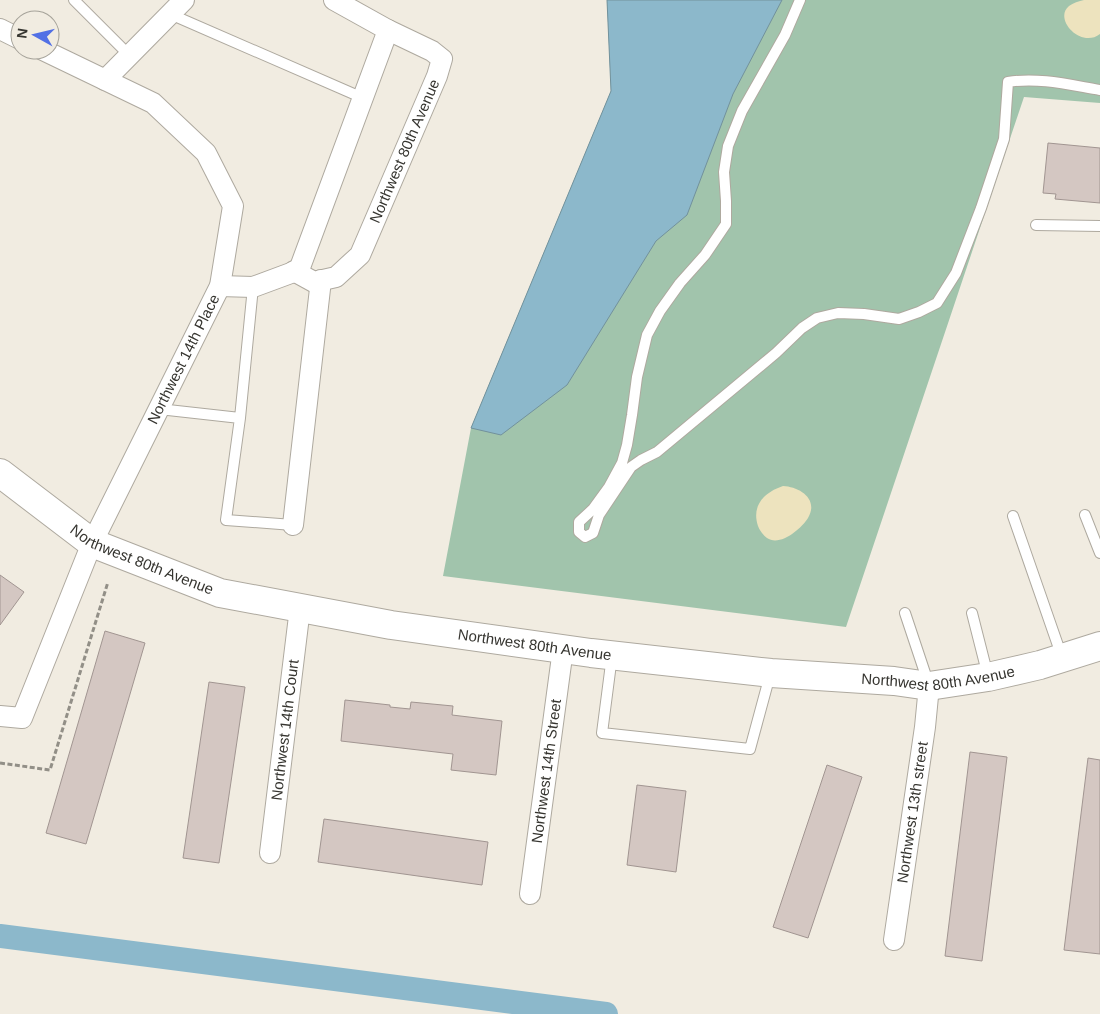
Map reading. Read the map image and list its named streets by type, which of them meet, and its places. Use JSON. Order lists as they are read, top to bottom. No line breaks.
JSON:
{"streets":{"street":["Northwest 80th Avenue","Northwest 14th Place","Northwest 14th Court","Northwest 14th Street","Northwest 13th street"]},"crossings":[["Northwest 80th Avenue","Northwest 14th Place"],["Northwest 80th Avenue","Northwest 14th Court"],["Northwest 80th Avenue","Northwest 14th Street"],["Northwest 80th Avenue","Northwest 13th street"]],"north":"left"}
